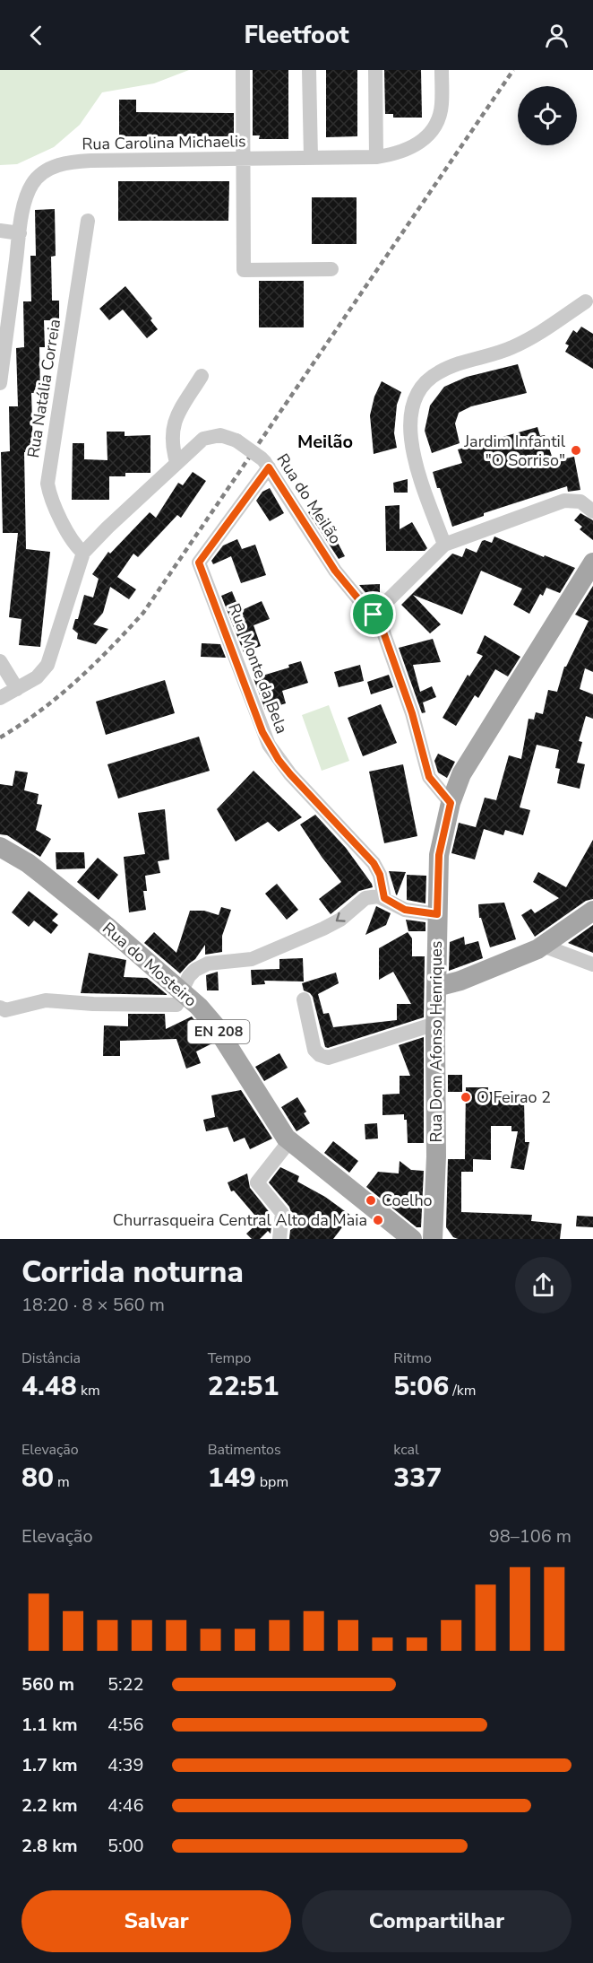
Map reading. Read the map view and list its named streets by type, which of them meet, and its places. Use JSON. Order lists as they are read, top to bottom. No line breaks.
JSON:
{"streets":{"main road":["Rua do Mosteiro","EN 208","Rua Dom Afonso Henriques"],"street":["Rua Carolina Michaelis","Rua Natália Correia","Rua do Meilão","Rua Monte da Bela"]},"crossings":[["Rua Natália Correia","Rua do Meilão"],["Rua do Meilão","Rua Monte da Bela"],["Rua do Meilão","Rua Dom Afonso Henriques"]],"districts":["Meilão"],"places":["Jardim Infantil \"O Sorriso\"","O Feirao 2","Coelho","Churrasqueira Central Alto da Maia"],"page":{"header":"Fleetfoot","heading":["Corrida noturna","18:20 · 8 × 560 m"],"stats":[["Distância","4.48 km"],["Tempo","22:51"],["Ritmo","5:06 /km"],["Elevação","80 m"],["Batimentos","149 bpm"],["kcal","337"]],"chart":["Elevação","98–106 m"],"list":[{"name":"560 m","note":"5:22"},{"name":"1.1 km","note":"4:56"},{"name":"1.7 km","note":"4:39"},{"name":"2.2 km","note":"4:46"},{"name":"2.8 km","note":"5:00"}],"buttons":["Salvar","Compartilhar"]}}
